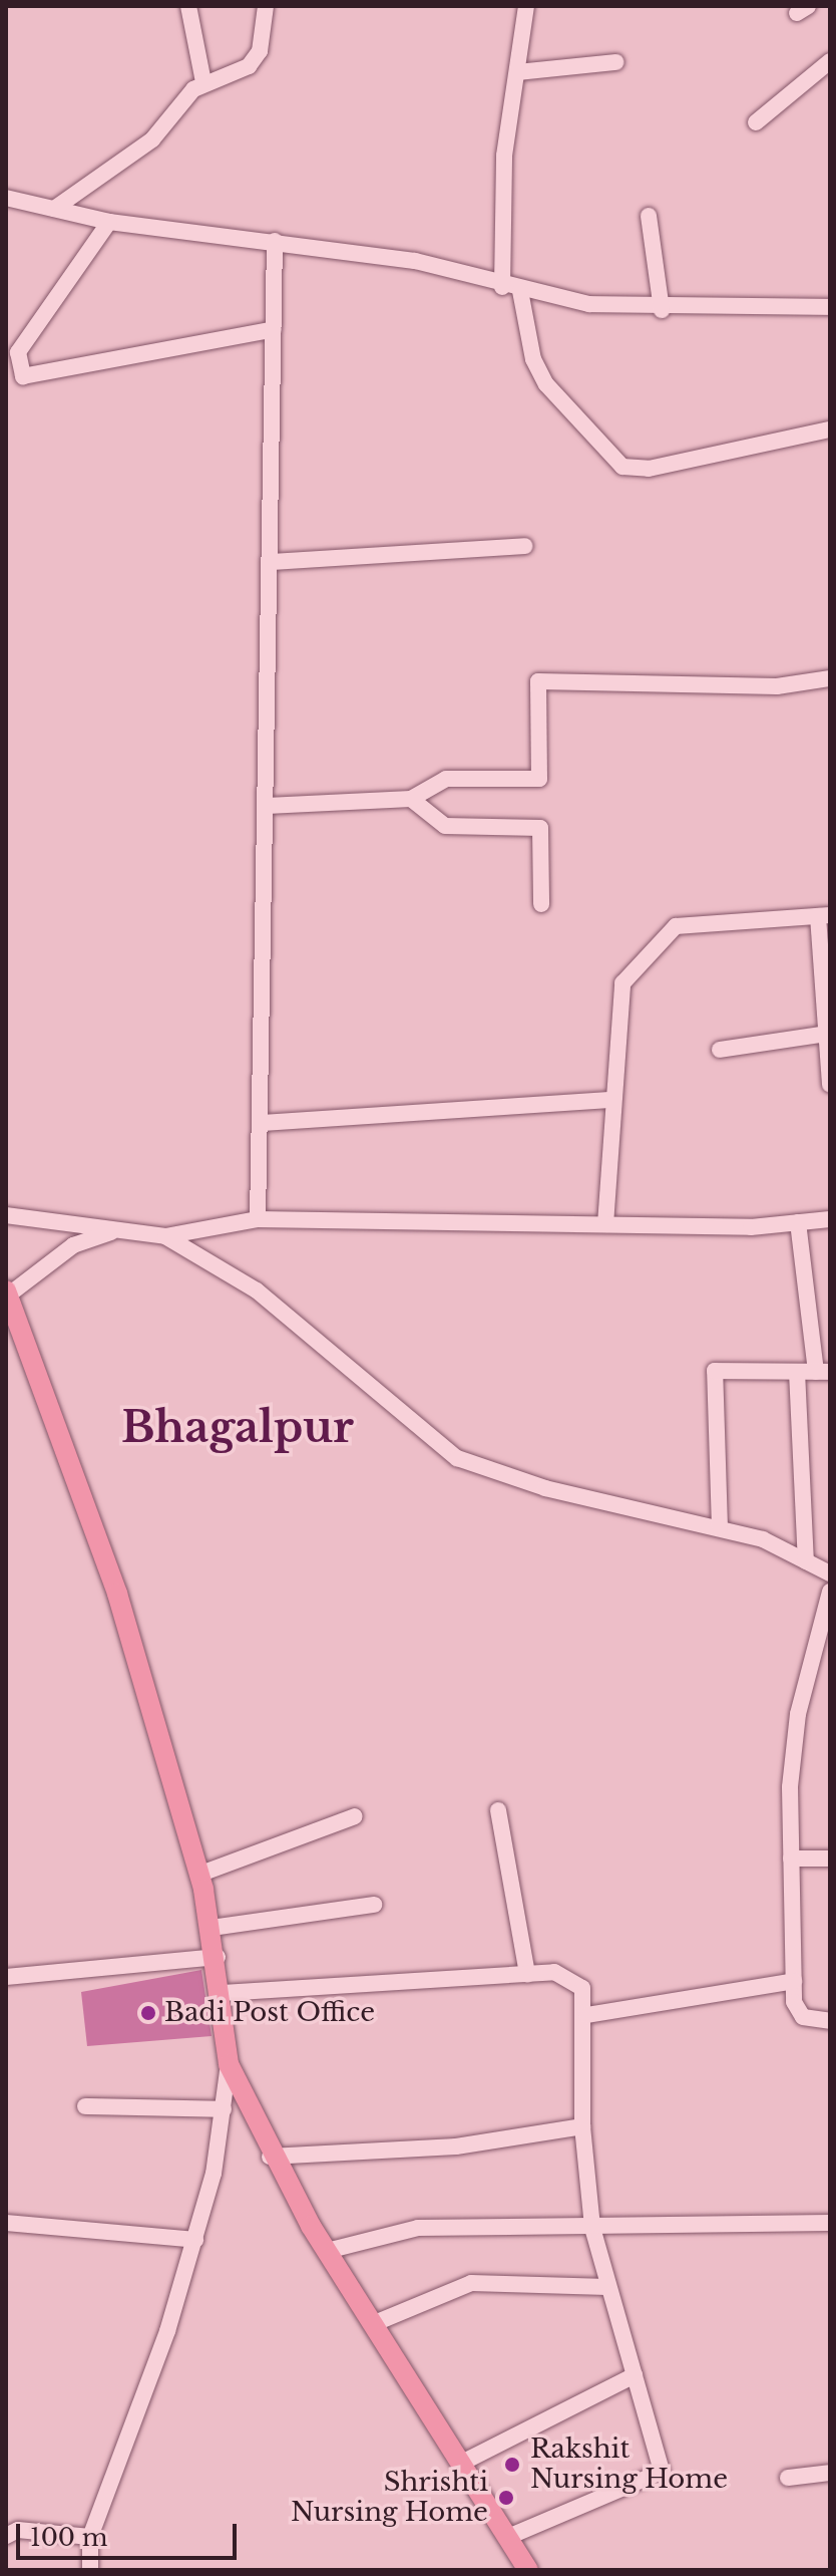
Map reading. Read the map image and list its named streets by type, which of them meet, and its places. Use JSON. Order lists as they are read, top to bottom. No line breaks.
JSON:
{"districts":["Bhagalpur"],"places":["Badi Post Office","Rakshit Nursing Home","Shrishti Nursing Home"],"scale_bar":"100 m"}
